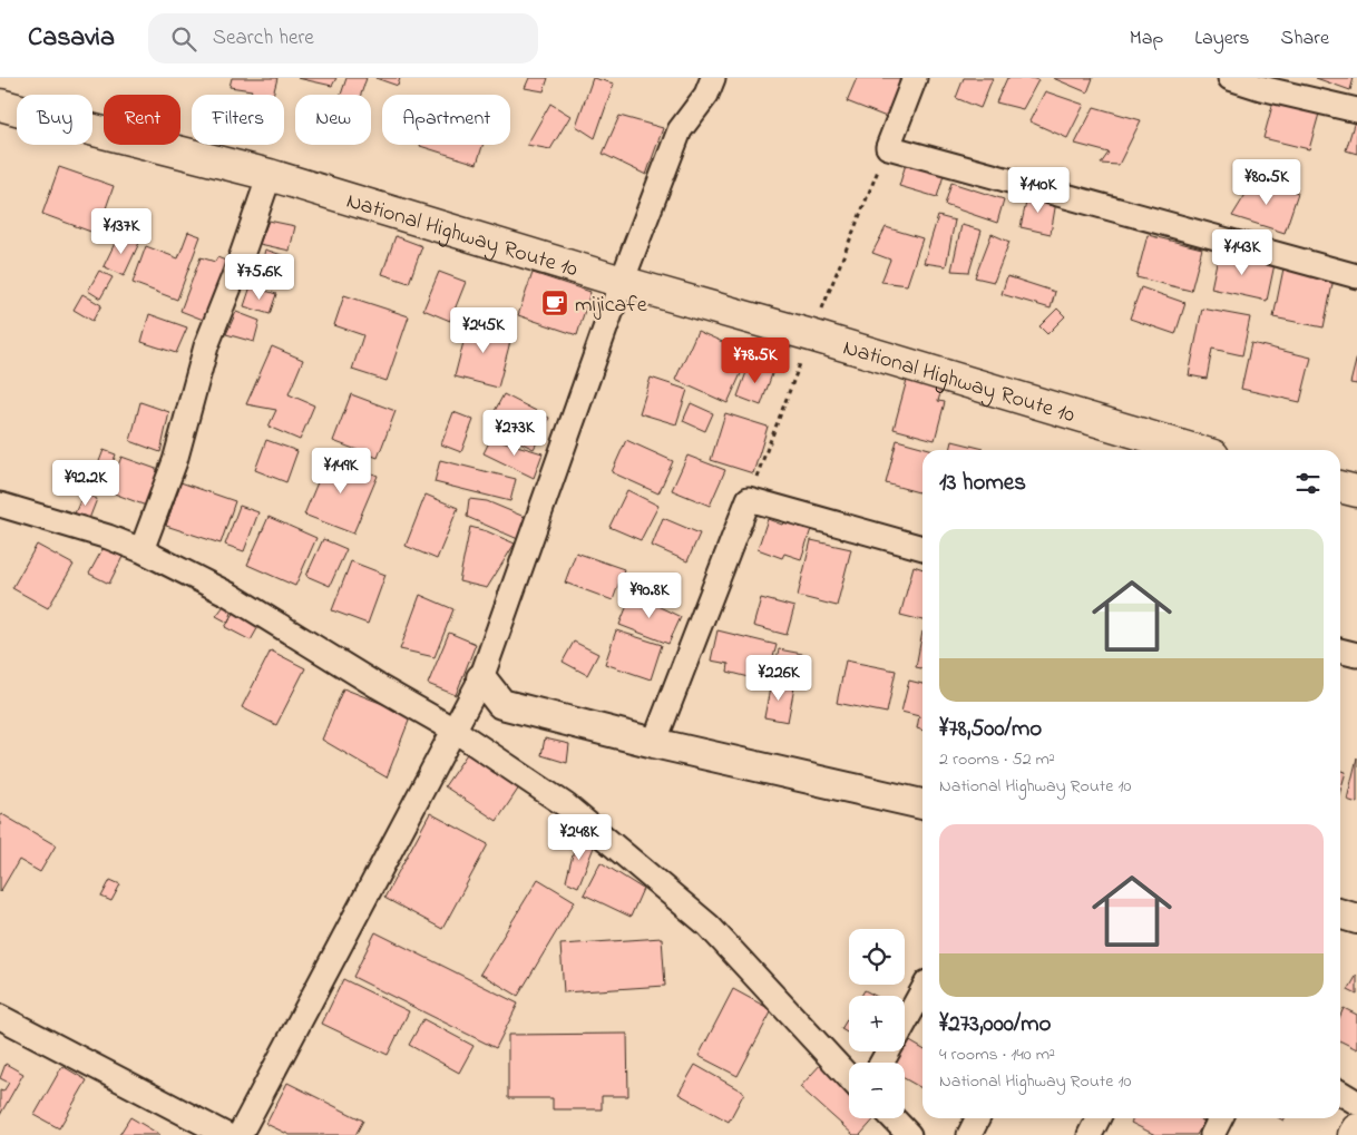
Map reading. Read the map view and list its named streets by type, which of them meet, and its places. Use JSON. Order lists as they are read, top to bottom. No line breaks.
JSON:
{"streets":{"main road":["National Highway Route 10"]},"places":{"cafe":["mijicafe"]},"page":{"header":"Casavia","search":"Search here","nav":["Map","Layers","Share"],"chip":["Buy","Rent","Filters","New","Apartment"],"price":["¥80.5K","¥140K","¥137K","¥143K","¥75.6K","¥245K","¥78.5K","¥273K","¥149K","¥92.2K","¥90.8K","¥226K","¥248K"],"heading":"13 homes","list":[{"name":"¥78,500/mo","note":"2 rooms · 52 m² · National Highway Route 10"},{"name":"¥273,000/mo","note":"4 rooms · 140 m² · National Highway Route 10"}],"map_buttons":["+","−"]}}
